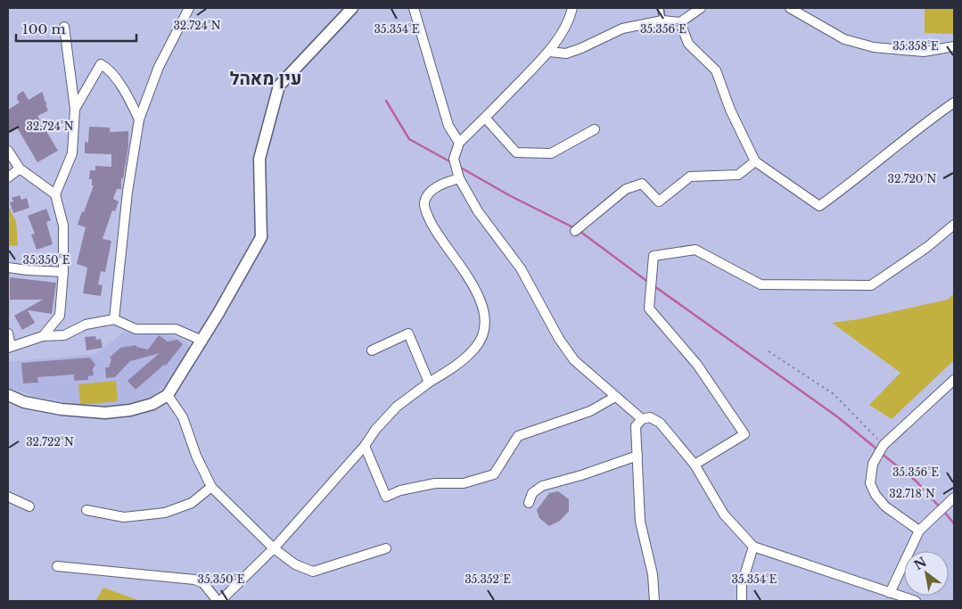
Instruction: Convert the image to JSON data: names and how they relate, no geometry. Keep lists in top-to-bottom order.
{
  "districts": ["עין מאהל"],
  "scale_bar": "100 m",
  "north": "top left",
  "coordinates": [
    "32.724°N",
    "35.354°E",
    "35.356°E",
    "35.358°E",
    "32.720°N",
    "35.350°E",
    "32.722°N",
    "32.718°N",
    "35.352°E"
  ]
}
